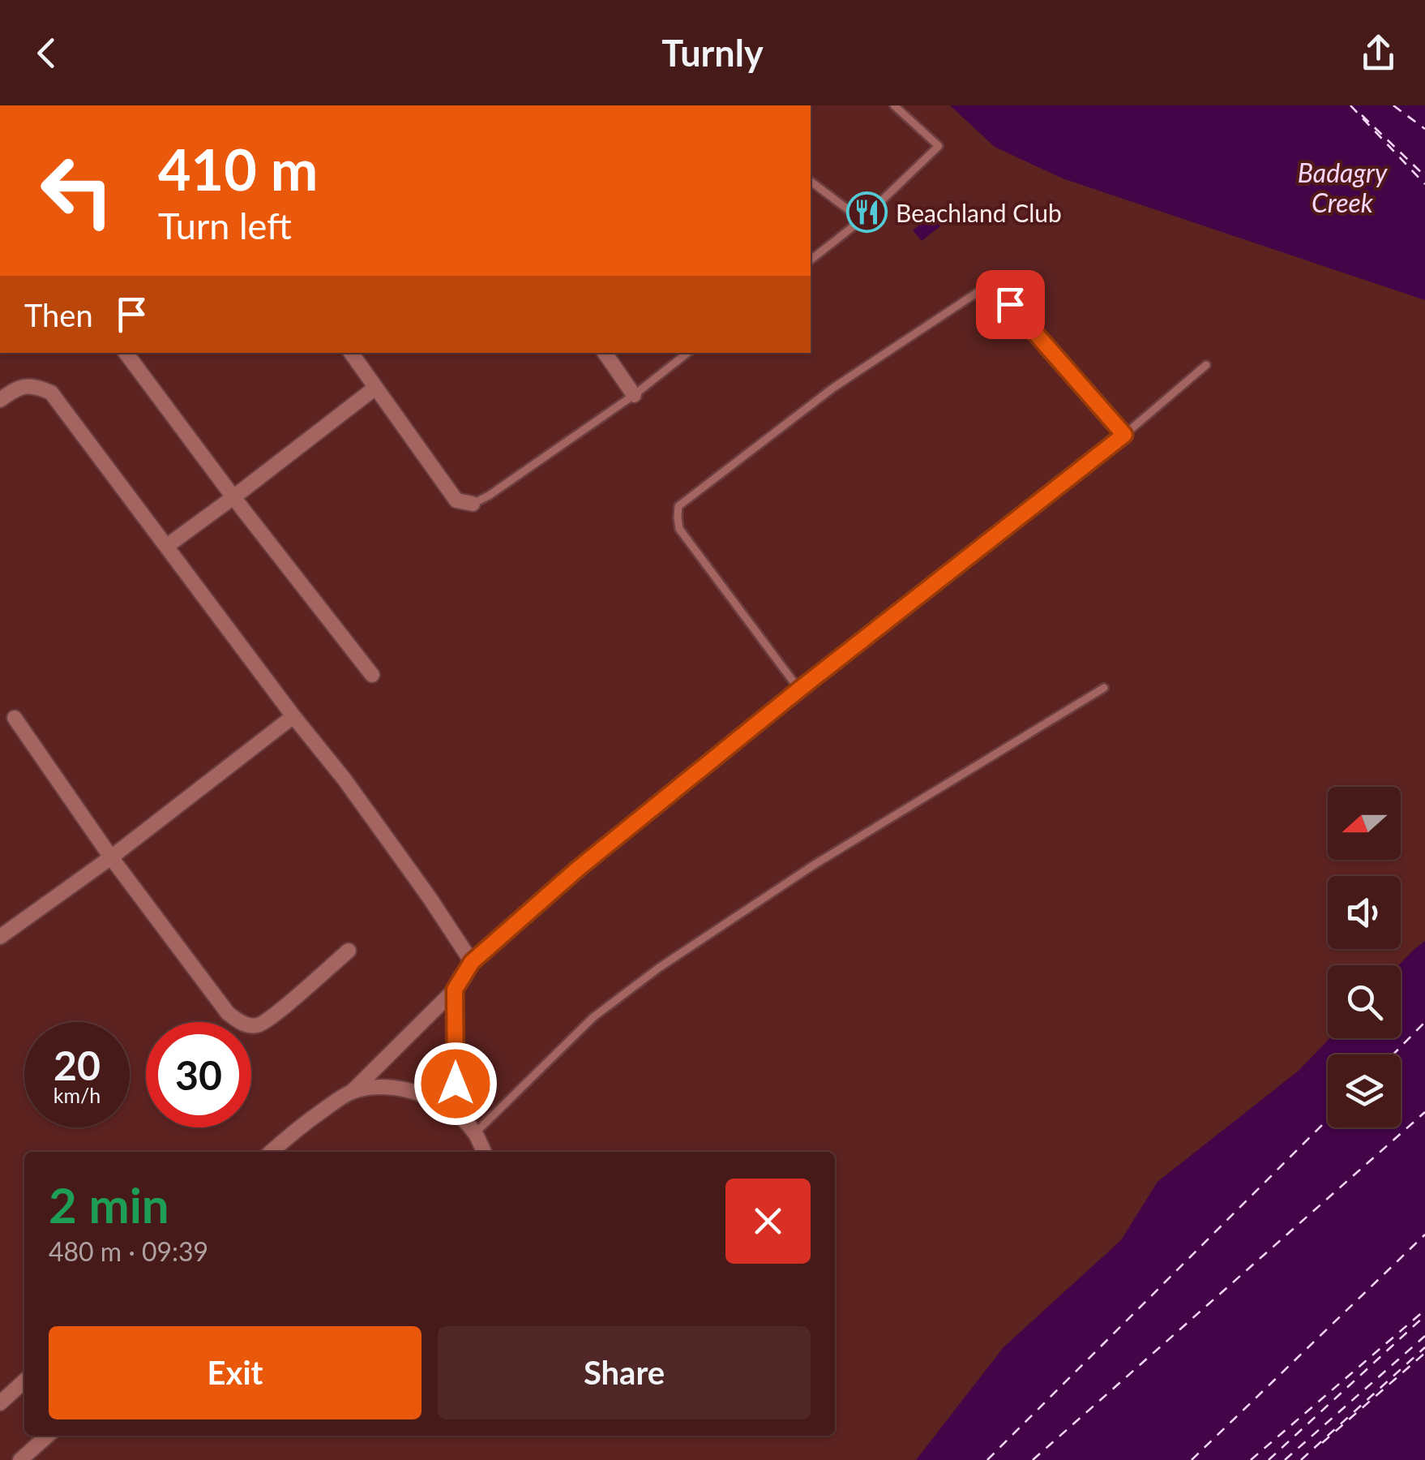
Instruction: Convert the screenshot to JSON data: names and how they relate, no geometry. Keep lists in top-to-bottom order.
{
  "water": ["Badagry Creek"],
  "places": {
    "restaurant": ["Beachland Club"]
  },
  "north": "left",
  "page": {
    "header": "Turnly",
    "turn": ["410 m", "Turn left"],
    "then": "Then",
    "speed": "20 km/h",
    "limit": "30",
    "heading": ["2 min", "480 m · 09:39"],
    "buttons": ["Exit", "Share"]
  }
}
